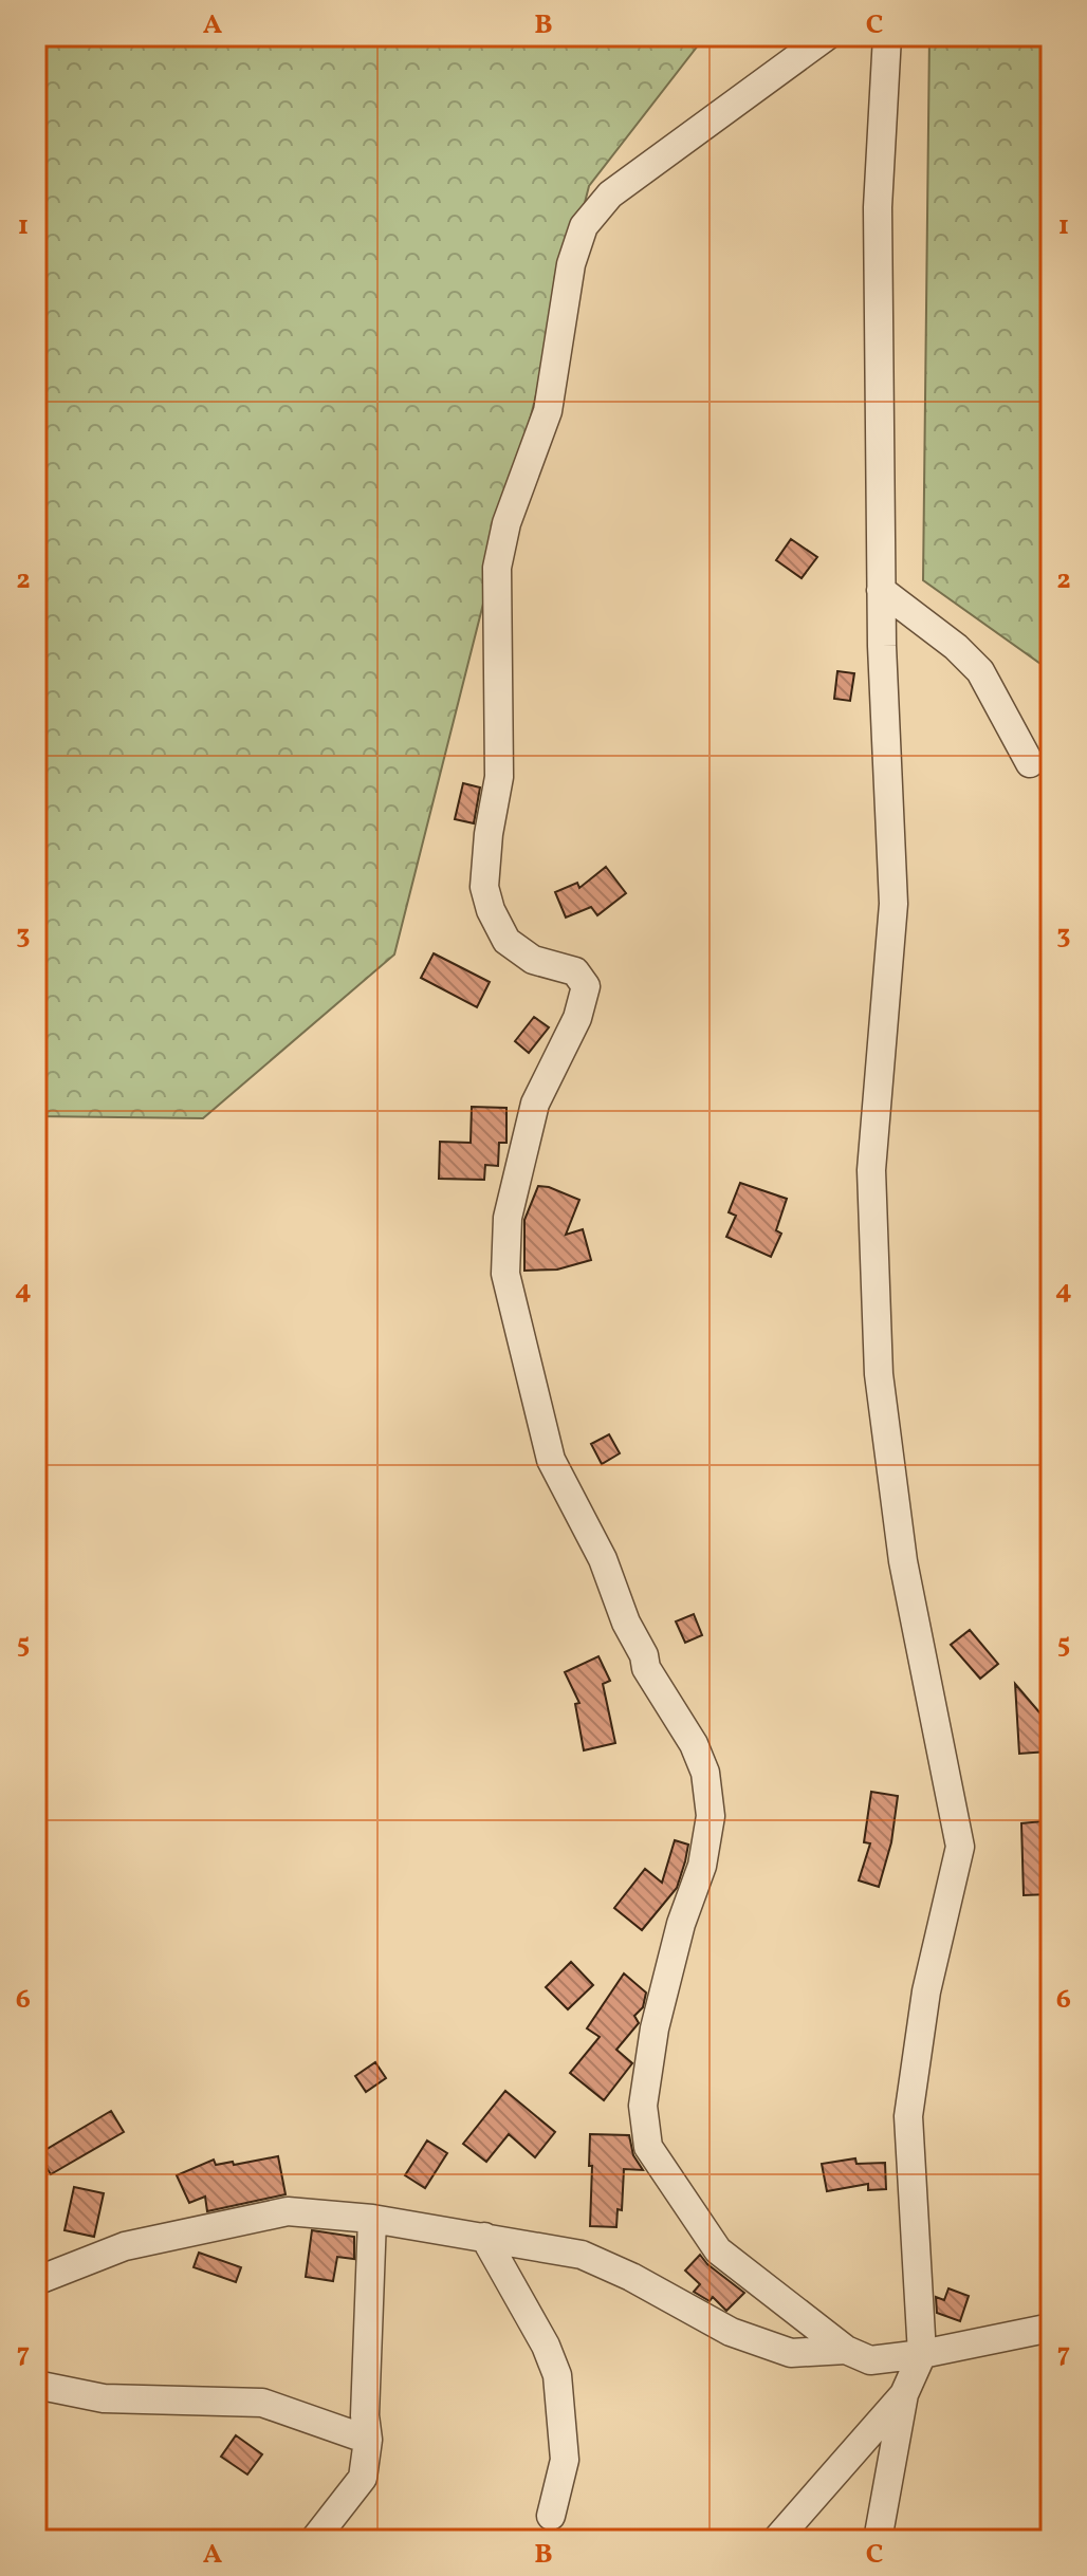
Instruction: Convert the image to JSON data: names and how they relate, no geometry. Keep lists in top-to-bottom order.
{
  "grid": {
    "columns": ["A", "B", "C"],
    "rows": [
      "1",
      "2",
      "3",
      "4",
      "5",
      "6",
      "7"
    ]
  }
}
